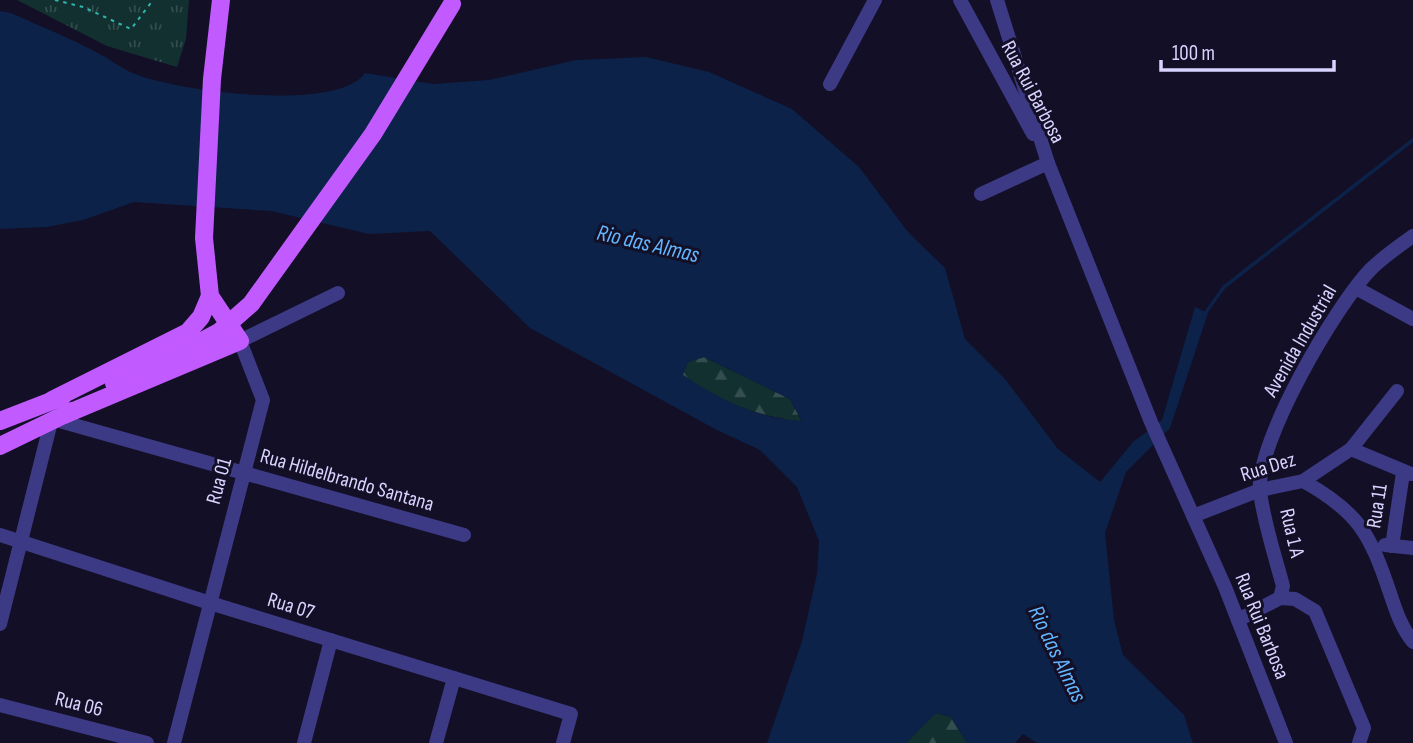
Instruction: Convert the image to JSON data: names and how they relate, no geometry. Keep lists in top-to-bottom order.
{
  "streets": {
    "main road": ["Rua 01"],
    "street": [
      "Rua Rui Barbosa",
      "Avenida Industrial",
      "Rua Dez",
      "Rua Hildelbrando Santana",
      "Rua 11",
      "Rua 1 A",
      "Rua 07",
      "Rua 06"
    ]
  },
  "crossings": [
    ["Rua Rui Barbosa", "Rua Dez"],
    ["Avenida Industrial", "Rua Dez"],
    ["Avenida Industrial", "Rua 1 A"],
    ["Rua Dez", "Rua 1 A"],
    ["Rua Hildelbrando Santana", "Rua 01"],
    ["Rua 01", "Rua 07"]
  ],
  "water": ["Rio das Almas"],
  "scale_bar": "100 m"
}
